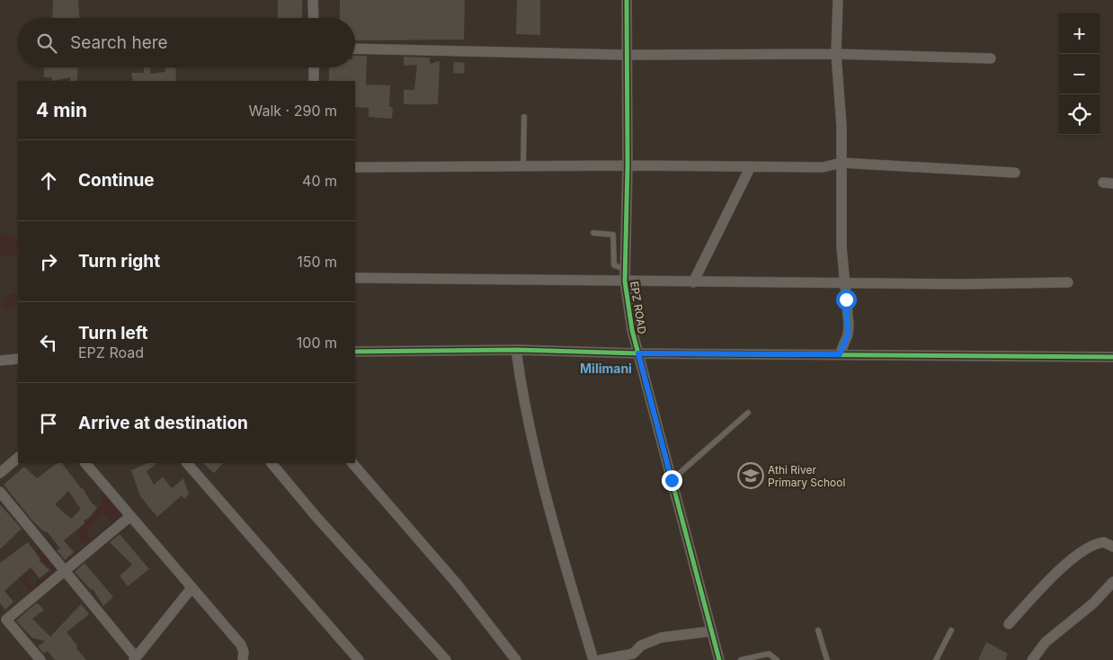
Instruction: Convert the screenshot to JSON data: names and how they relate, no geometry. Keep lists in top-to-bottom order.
{
  "streets": {
    "street": ["EPZ ROAD"]
  },
  "districts": ["Milimani"],
  "places": {
    "school or university": ["Athi River Primary School"]
  },
  "page": {
    "map_buttons": ["+", "−"],
    "search": "Search here",
    "heading": ["4 min", "Walk · 290 m"],
    "list": [
      ["Continue", "40 m"],
      ["Turn right", "150 m"],
      ["Turn left", "EPZ Road", "100 m"],
      "Arrive at destination"
    ]
  }
}
